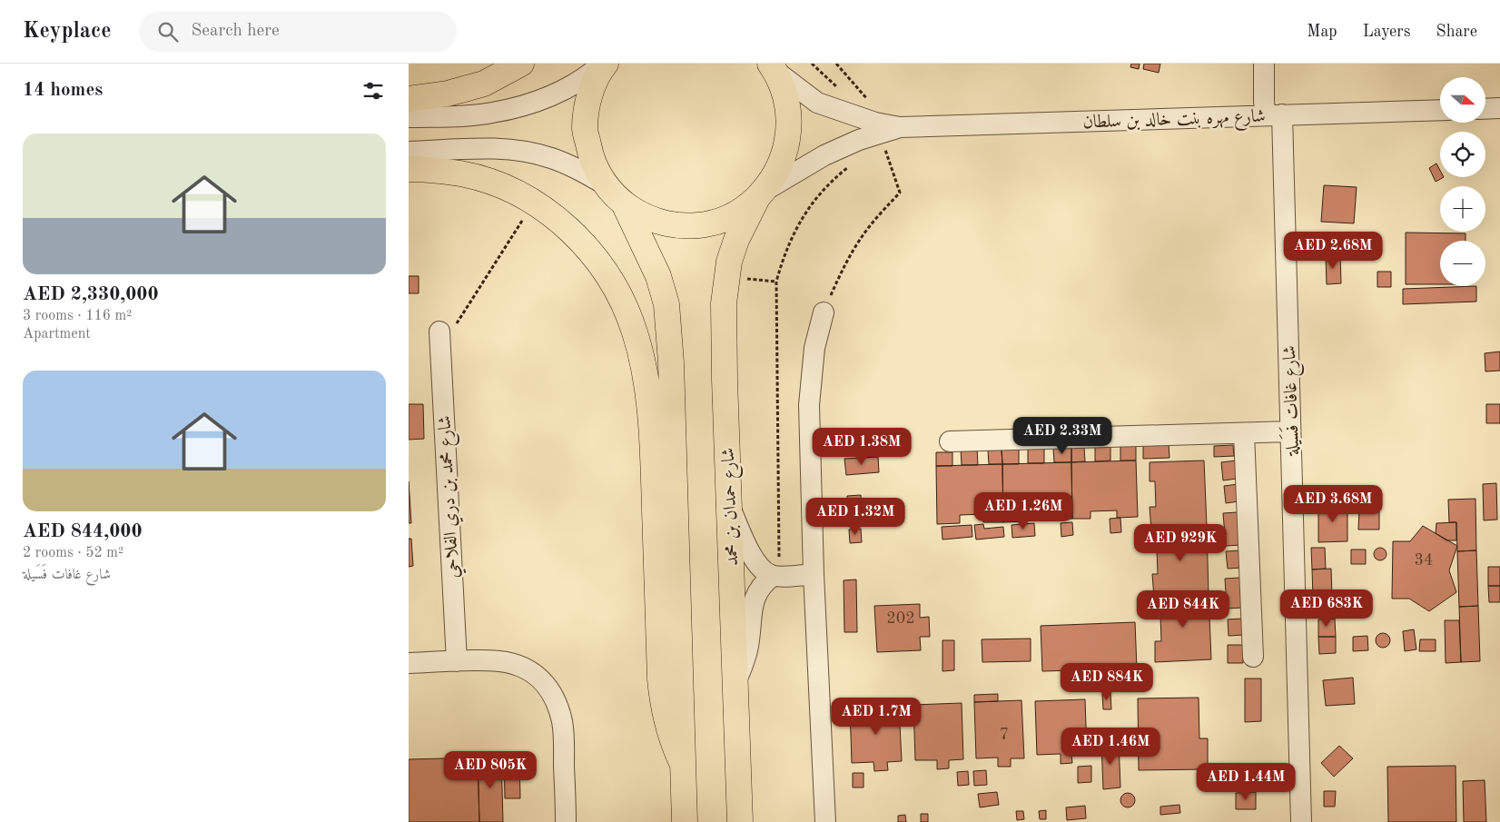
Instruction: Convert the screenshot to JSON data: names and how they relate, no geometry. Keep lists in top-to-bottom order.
{
  "streets": {
    "main road": ["شارع حمدان بن محمد"],
    "street": ["شارع مهره بنت خالد بن سلطان", "شارع غافات فَسَيلة", "شارع محمد بن دري الفلاحي"]
  },
  "crossings": [
    ["شارع مهره بنت خالد بن سلطان", "شارع غافات فَسَيلة"],
    ["شارع مهره بنت خالد بن سلطان", "شارع حمدان بن محمد"]
  ],
  "house_numbers": ["34", "202", "7"],
  "north": "right",
  "page": {
    "header": "Keyplace",
    "search": "Search here",
    "nav": ["Map", "Layers", "Share"],
    "heading": "14 homes",
    "map_buttons": ["+", "−"],
    "list": [
      {
        "name": "AED 2,330,000",
        "note": "3 rooms · 116 m² · Apartment"
      },
      {
        "name": "AED 844,000",
        "note": "2 rooms · 52 m² · شارع غافات فَسَيلة"
      }
    ],
    "price": [
      "AED 2.68M",
      "AED 2.33M",
      "AED 1.38M",
      "AED 3.68M",
      "AED 1.26M",
      "AED 1.32M",
      "AED 929K",
      "AED 683K",
      "AED 844K",
      "AED 884K",
      "AED 1.7M",
      "AED 1.46M",
      "AED 805K",
      "AED 1.44M"
    ]
  }
}
